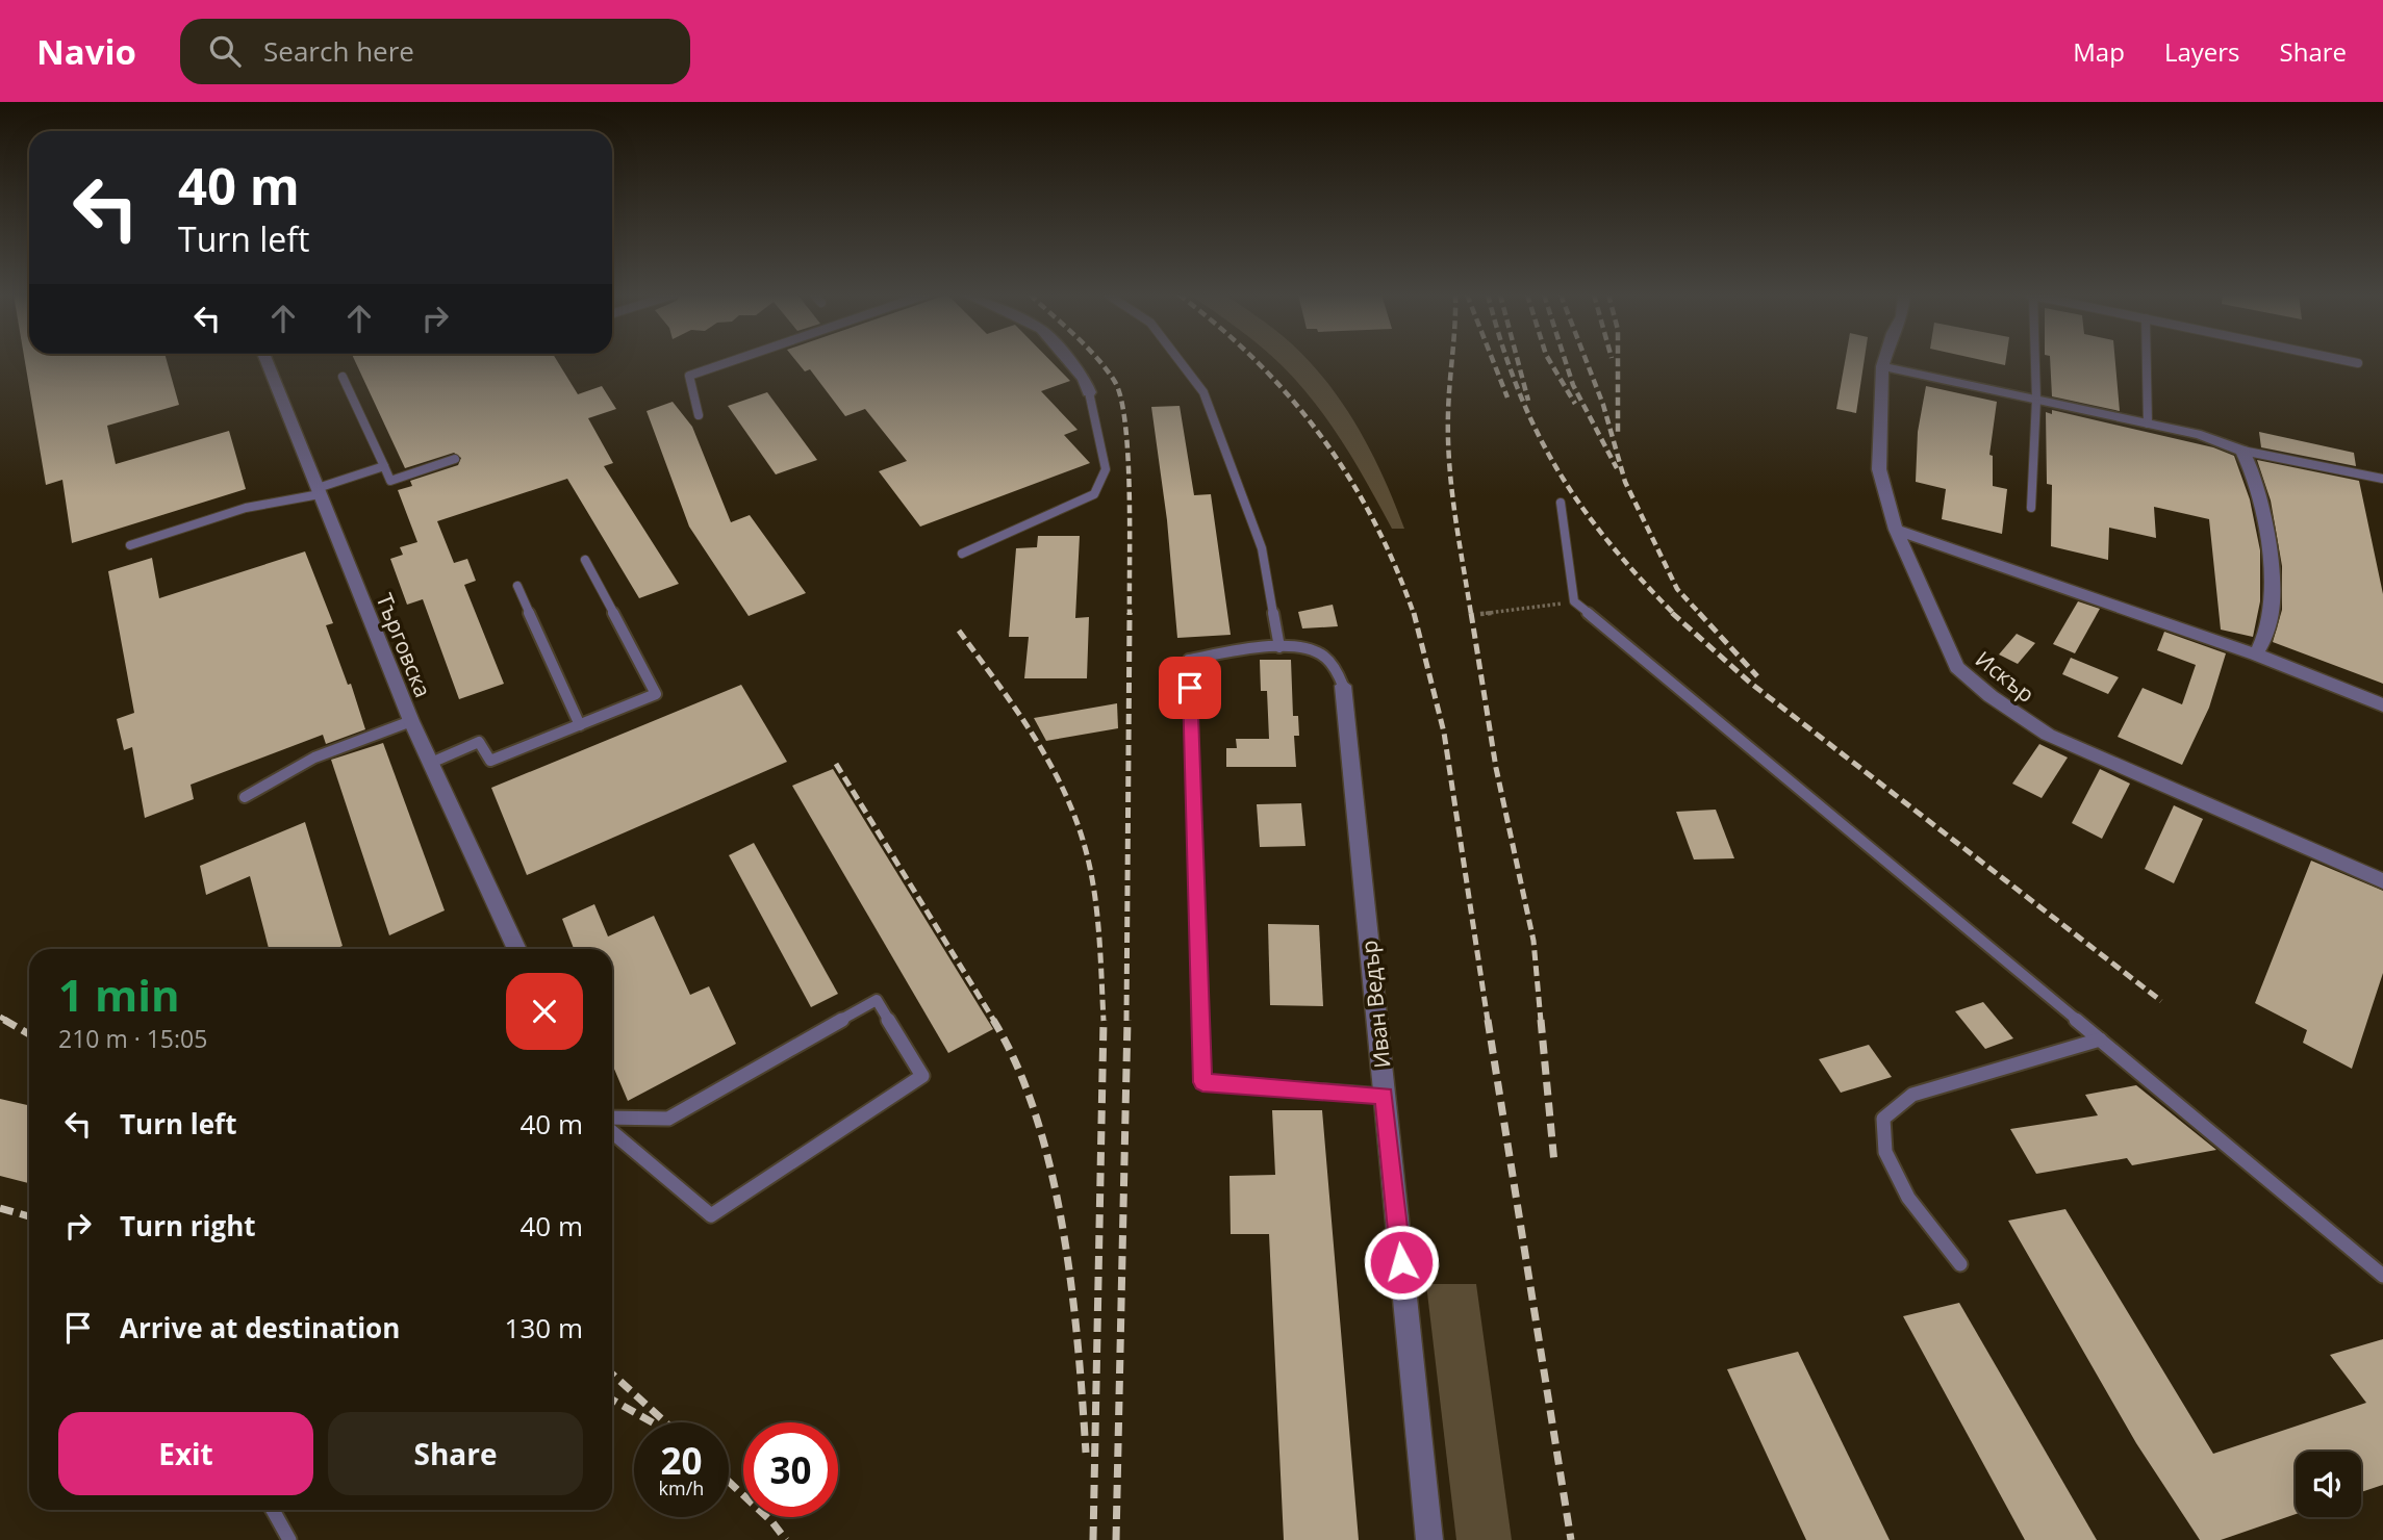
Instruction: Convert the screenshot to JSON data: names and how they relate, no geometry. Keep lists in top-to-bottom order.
{
  "streets": {
    "street": ["Търговска", "Искър", "Иван Ведър"]
  },
  "page": {
    "header": "Navio",
    "search": "Search here",
    "nav": ["Map", "Layers", "Share"],
    "turn": ["40 m", "Turn left"],
    "heading": ["1 min", "210 m · 15:05"],
    "list": [
      {
        "name": "Turn left",
        "value": "40 m"
      },
      {
        "name": "Turn right",
        "value": "40 m"
      },
      {
        "name": "Arrive at destination",
        "value": "130 m"
      }
    ],
    "buttons": ["Exit", "Share"],
    "speed": "20 km/h",
    "limit": "30"
  }
}
